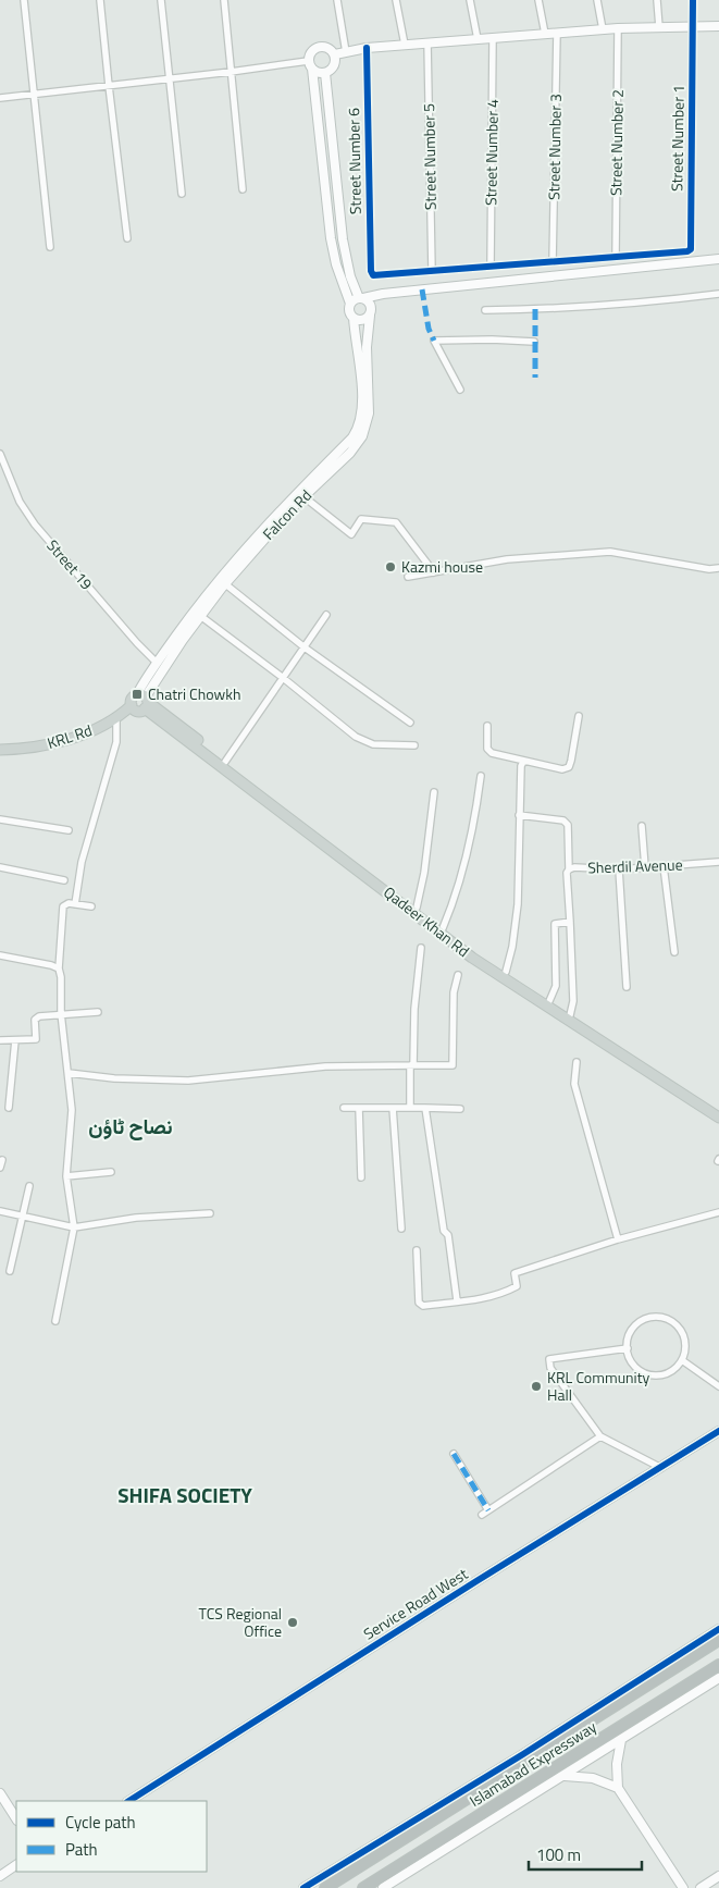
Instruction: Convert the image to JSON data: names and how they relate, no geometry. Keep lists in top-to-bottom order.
{
  "streets": {
    "highway": ["Islamabad Expressway"],
    "main road": ["KRL Rd", "Qadeer Khan Rd"],
    "street": [
      "Street Number 1",
      "Street Number 2",
      "Street Number 3",
      "Street Number 4",
      "Street Number 5",
      "Street Number 6",
      "Falcon Rd",
      "Street 19",
      "Sherdil Avenue",
      "Service Road West"
    ]
  },
  "crossings": [
    ["Street Number 1", "Street Number 2"],
    ["Street Number 5", "Street Number 6"],
    ["Falcon Rd", "Street 19"],
    ["Falcon Rd", "KRL Rd"],
    ["Falcon Rd", "Qadeer Khan Rd"],
    ["KRL Rd", "Qadeer Khan Rd"],
    ["Sherdil Avenue", "Qadeer Khan Rd"]
  ],
  "districts": ["نصاح ٹاؤن", "SHIFA SOCIETY"],
  "places": {
    "other": ["Kazmi house", "KRL Community Hall", "TCS Regional Office"],
    "transit": ["Chatri Chowkh"]
  },
  "legend": ["Cycle path", "Path"],
  "scale_bar": "100 m"
}
